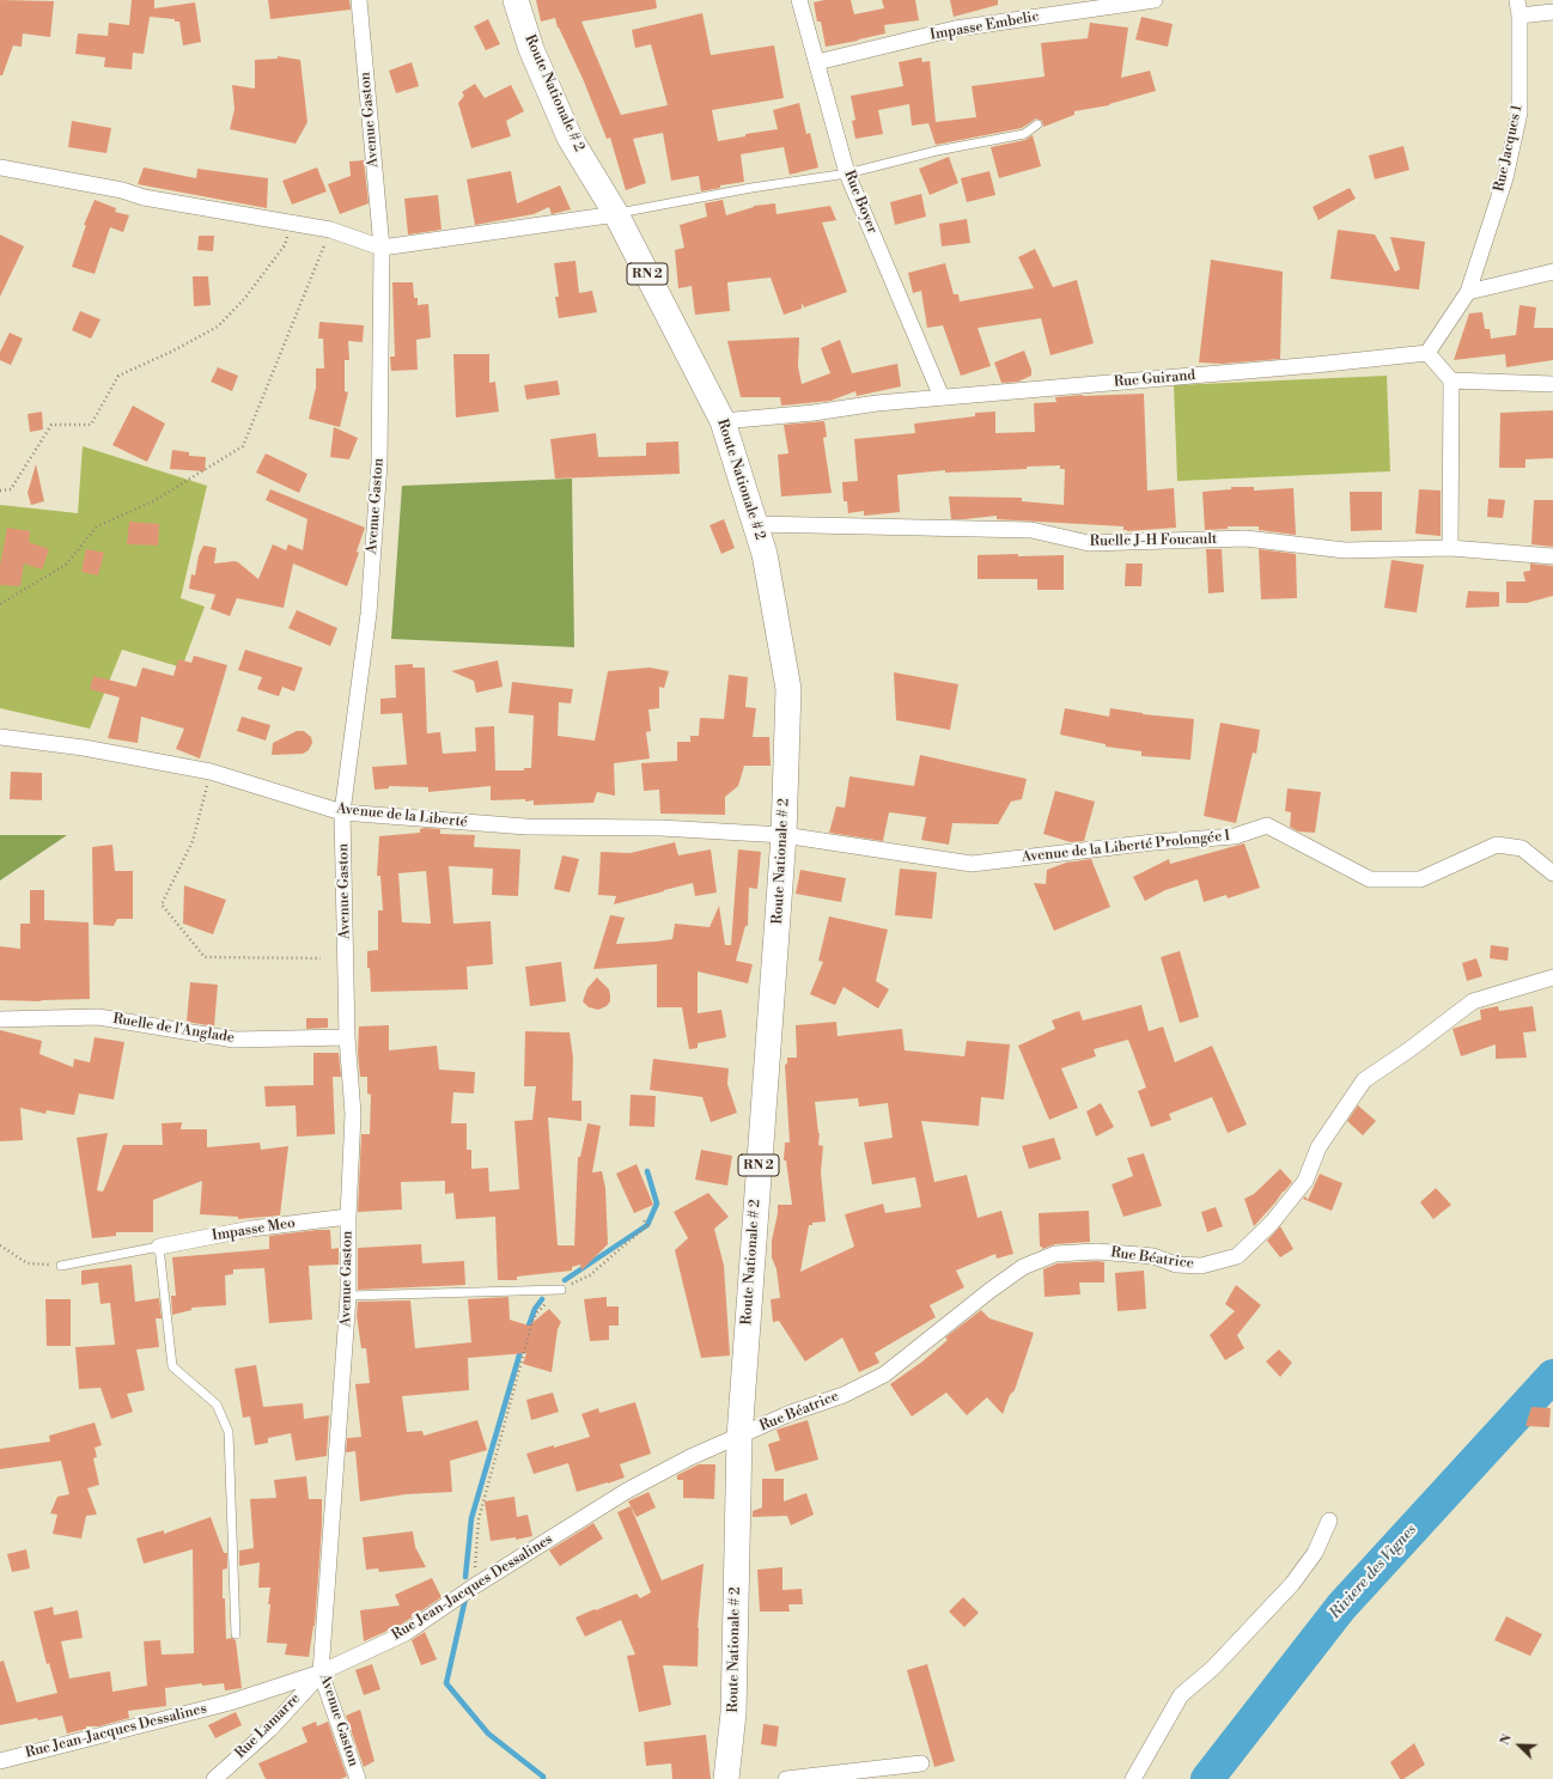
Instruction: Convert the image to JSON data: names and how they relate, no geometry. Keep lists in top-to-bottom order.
{
  "streets": {
    "main road": ["Route Nationale # 2", "RN 2"],
    "street": [
      "Impasse Embelic",
      "Avenue Gaston",
      "Rue Jacques 1",
      "Rue Boyer",
      "Rue Guirand",
      "Ruelle J-H Foucault",
      "Avenue de la Liberté",
      "Avenue de la Liberté Prolongée I",
      "Ruelle de l'Anglade",
      "Impasse Meo",
      "Rue Béatrice",
      "Rue Jean-Jacques Dessalines",
      "Rue Lamarre"
    ]
  },
  "crossings": [
    ["Impasse Embelic", "Rue Boyer"],
    ["Route Nationale # 2", "Rue Guirand"],
    ["Route Nationale # 2", "Ruelle J-H Foucault"],
    ["Route Nationale # 2", "Avenue de la Liberté"],
    ["Route Nationale # 2", "Avenue de la Liberté Prolongée I"],
    ["Route Nationale # 2", "Rue Béatrice"],
    ["Route Nationale # 2", "Rue Jean-Jacques Dessalines"],
    ["Avenue Gaston", "Avenue de la Liberté"],
    ["Avenue Gaston", "Ruelle de l'Anglade"],
    ["Avenue Gaston", "Impasse Meo"],
    ["Avenue Gaston", "Rue Jean-Jacques Dessalines"],
    ["Avenue Gaston", "Rue Lamarre"],
    ["Rue Boyer", "Rue Guirand"],
    ["Avenue de la Liberté", "Avenue de la Liberté Prolongée I"],
    ["Rue Béatrice", "Rue Jean-Jacques Dessalines"],
    ["Rue Jean-Jacques Dessalines", "Rue Lamarre"]
  ],
  "water": ["Riviere des Vignes"],
  "north": "top left"
}
